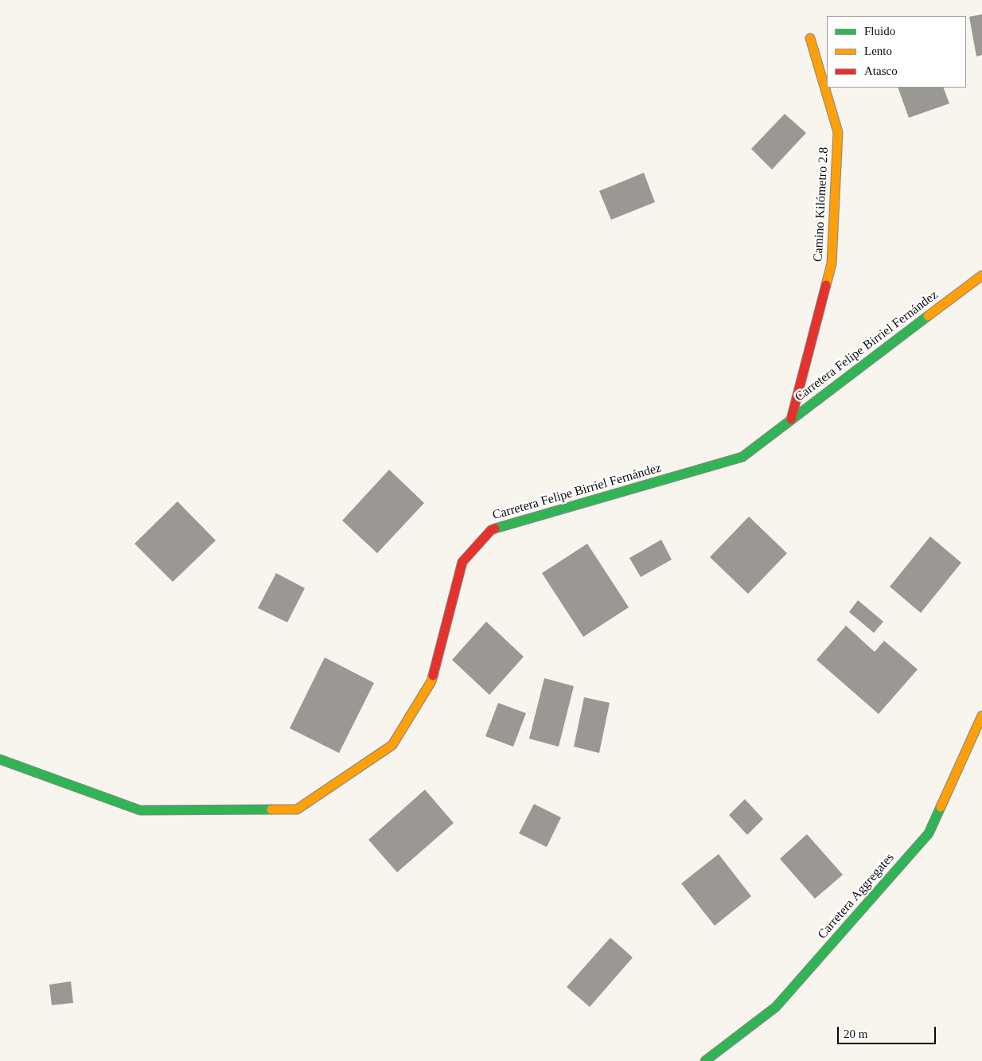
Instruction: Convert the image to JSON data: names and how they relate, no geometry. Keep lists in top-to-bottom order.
{
  "streets": {
    "street": ["Camino Kilómetro 2.8", "Carretera Felipe Birriel Fernández", "Carretera Aggregates"]
  },
  "crossings": [
    ["Camino Kilómetro 2.8", "Carretera Felipe Birriel Fernández"]
  ],
  "legend": ["Fluido", "Lento", "Atasco"],
  "scale_bar": "20 m"
}
